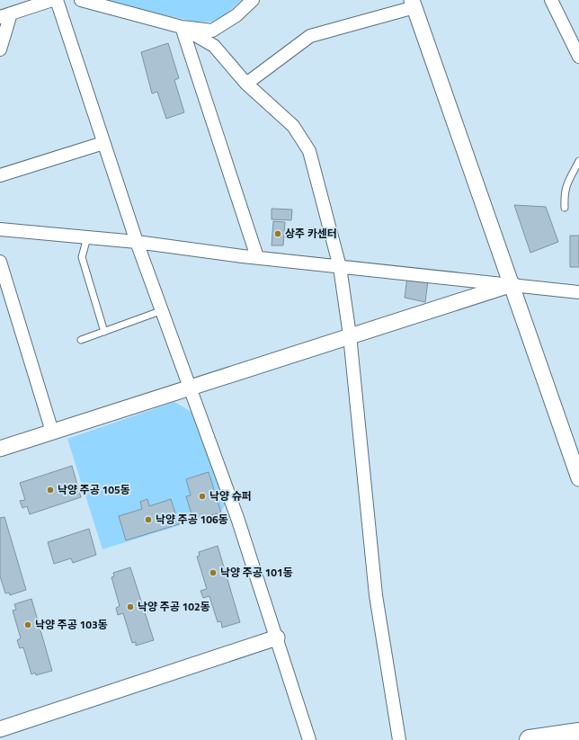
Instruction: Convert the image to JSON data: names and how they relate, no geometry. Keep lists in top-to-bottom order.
{
  "places": [
    "상주 카센터",
    "낙양 주공 105동",
    "낙양 슈퍼",
    "낙양 주공 106동",
    "낙양 주공 101동",
    "낙양 주공 102동",
    "낙양 주공 103동"
  ]
}
